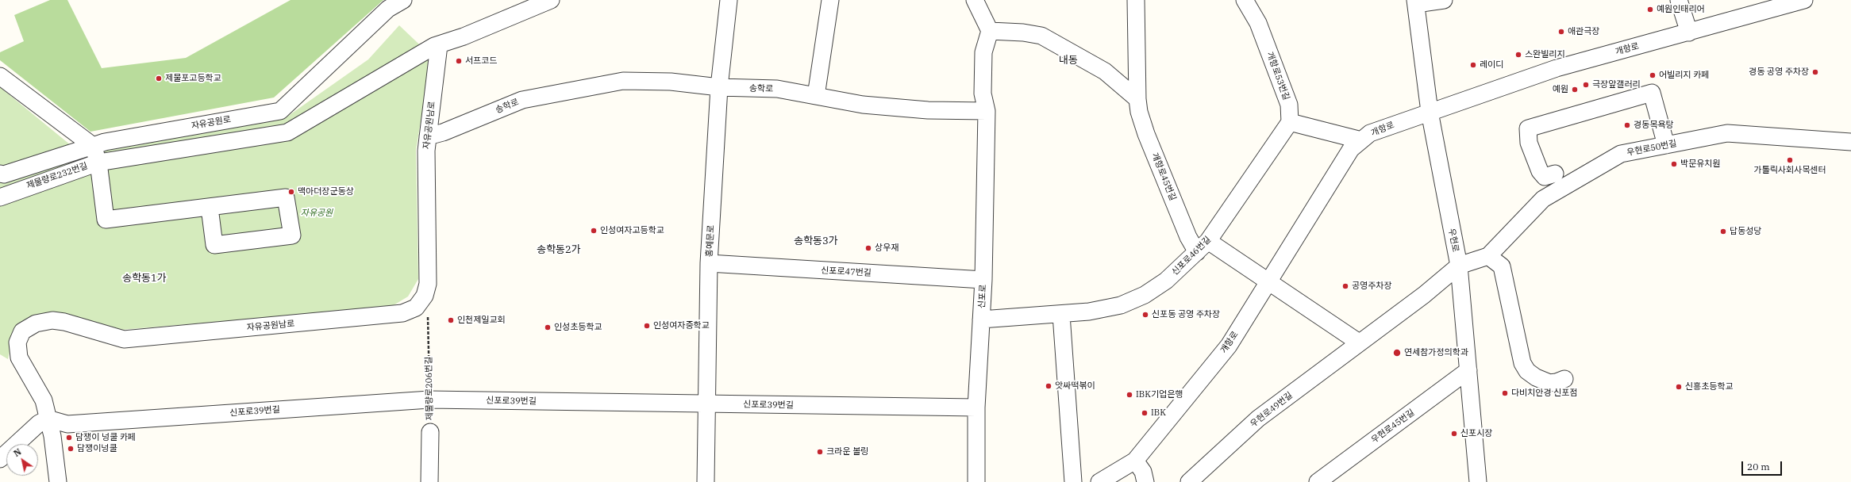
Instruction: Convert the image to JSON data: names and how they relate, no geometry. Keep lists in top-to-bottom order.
{
  "streets": {
    "street": [
      "개항로",
      "개항로53번길",
      "송학로",
      "자유공원로",
      "자유공원남로",
      "우현로50번길",
      "제물량로232번길",
      "개항로45번길",
      "우현로",
      "홍예문로",
      "신포로46번길",
      "신포로47번길",
      "신포로",
      "제물량로206번길",
      "신포로39번길",
      "우현로49번길",
      "우현로45번길"
    ]
  },
  "crossings": [
    ["개항로", "개항로45번길"],
    ["개항로", "우현로"],
    ["개항로53번길", "신포로46번길"],
    ["송학로", "자유공원남로"],
    ["송학로", "홍예문로"],
    ["송학로", "신포로"],
    ["자유공원로", "제물량로232번길"],
    ["자유공원남로", "제물량로206번길"],
    ["자유공원남로", "신포로39번길"],
    ["개항로45번길", "신포로46번길"],
    ["우현로", "우현로49번길"],
    ["우현로", "우현로45번길"],
    ["홍예문로", "신포로47번길"],
    ["홍예문로", "신포로39번길"],
    ["신포로46번길", "신포로"],
    ["신포로47번길", "신포로"],
    ["신포로", "신포로39번길"],
    ["제물량로206번길", "신포로39번길"]
  ],
  "districts": [
    "내동",
    "송학동3가",
    "송학동2가",
    "송학동1가"
  ],
  "parks": ["자유공원"],
  "places": [
    "예원인태리어",
    "애관극장",
    "스완빌리지",
    "서프코드",
    "레이디",
    "경동 공영 주차장",
    "어빌리지 카페",
    "제물포고등학교",
    "극장앞갤러리",
    "예원",
    "경동목욕탕",
    "가톨릭사회사목센터",
    "박문유치원",
    "맥아더장군동상",
    "인성여자고등학교",
    "답동성당",
    "상우재",
    "공영주차장",
    "신포동 공영 주차장",
    "인천제일교회",
    "인성여자중학교",
    "인성초등학교",
    "연세참가정의학과",
    "앗싸떡볶이",
    "신흥초등학교",
    "다비치안경 신포점",
    "IBK기업은행",
    "IBK",
    "신포시장",
    "담쟁이 넝쿨 카페",
    "담쟁이넝쿨",
    "크라운 볼링"
  ],
  "scale_bar": "20 m",
  "north": "top left"
}
